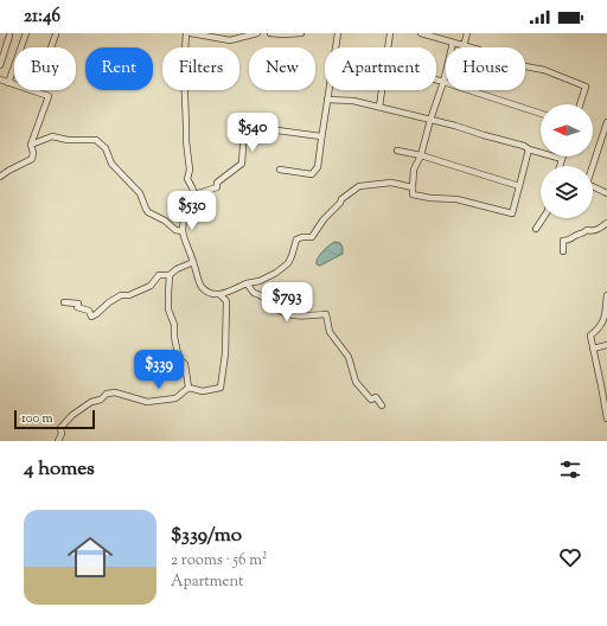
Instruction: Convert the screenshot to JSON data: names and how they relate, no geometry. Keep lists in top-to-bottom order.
{
  "scale_bar": "100 m",
  "north": "left",
  "page": {
    "status": "21:46",
    "chip": [
      "Buy",
      "Rent",
      "Filters",
      "New",
      "Apartment",
      "House"
    ],
    "price": [
      "$540",
      "$530",
      "$793",
      "$339"
    ],
    "scale": "100 m",
    "heading": "4 homes",
    "list": [
      {
        "name": "$339/mo",
        "note": "2 rooms · 56 m² · Apartment"
      }
    ]
  }
}
